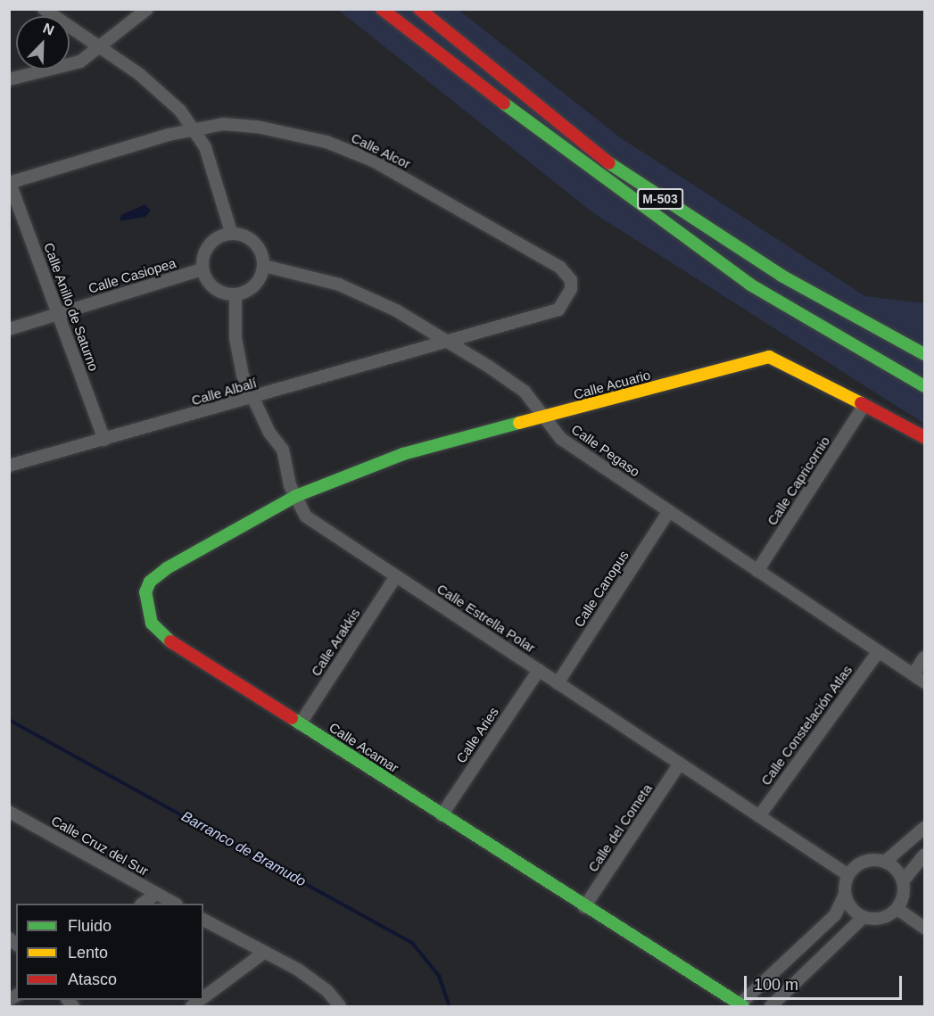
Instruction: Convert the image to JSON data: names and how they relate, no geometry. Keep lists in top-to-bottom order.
{
  "streets": {
    "main road": ["M-503", "Calle Acuario", "Calle Acamar"],
    "street": [
      "Calle Alcor",
      "Calle Casiopea",
      "Calle Anillo de Saturno",
      "Calle Albalí",
      "Calle Pegaso",
      "Calle Capricornio",
      "Calle Canopus",
      "Calle Estrella Polar",
      "Calle Arakkis",
      "Calle Constelación Atlas",
      "Calle Aries",
      "Calle del Cometa",
      "Calle Cruz del Sur"
    ]
  },
  "crossings": [
    ["Calle Alcor", "Calle Anillo de Saturno"],
    ["Calle Alcor", "Calle Albalí"],
    ["Calle Alcor", "Calle Pegaso"],
    ["Calle Casiopea", "Calle Anillo de Saturno"],
    ["Calle Casiopea", "Calle Pegaso"],
    ["Calle Casiopea", "Calle Estrella Polar"],
    ["Calle Anillo de Saturno", "Calle Albalí"],
    ["Calle Acuario", "Calle Pegaso"],
    ["Calle Acuario", "Calle Capricornio"],
    ["Calle Acuario", "Calle Estrella Polar"],
    ["Calle Acuario", "Calle Acamar"],
    ["Calle Albalí", "Calle Pegaso"],
    ["Calle Albalí", "Calle Estrella Polar"],
    ["Calle Pegaso", "Calle Capricornio"],
    ["Calle Pegaso", "Calle Canopus"],
    ["Calle Pegaso", "Calle Estrella Polar"],
    ["Calle Pegaso", "Calle Constelación Atlas"],
    ["Calle Canopus", "Calle Estrella Polar"],
    ["Calle Estrella Polar", "Calle Arakkis"],
    ["Calle Estrella Polar", "Calle Constelación Atlas"],
    ["Calle Estrella Polar", "Calle Aries"],
    ["Calle Estrella Polar", "Calle Acamar"],
    ["Calle Estrella Polar", "Calle del Cometa"],
    ["Calle Arakkis", "Calle Acamar"],
    ["Calle Aries", "Calle Acamar"],
    ["Calle Acamar", "Calle del Cometa"]
  ],
  "water": ["Barranco de Bramudo"],
  "legend": ["Fluido", "Lento", "Atasco"],
  "scale_bar": "100 m",
  "north": "top right"
}
